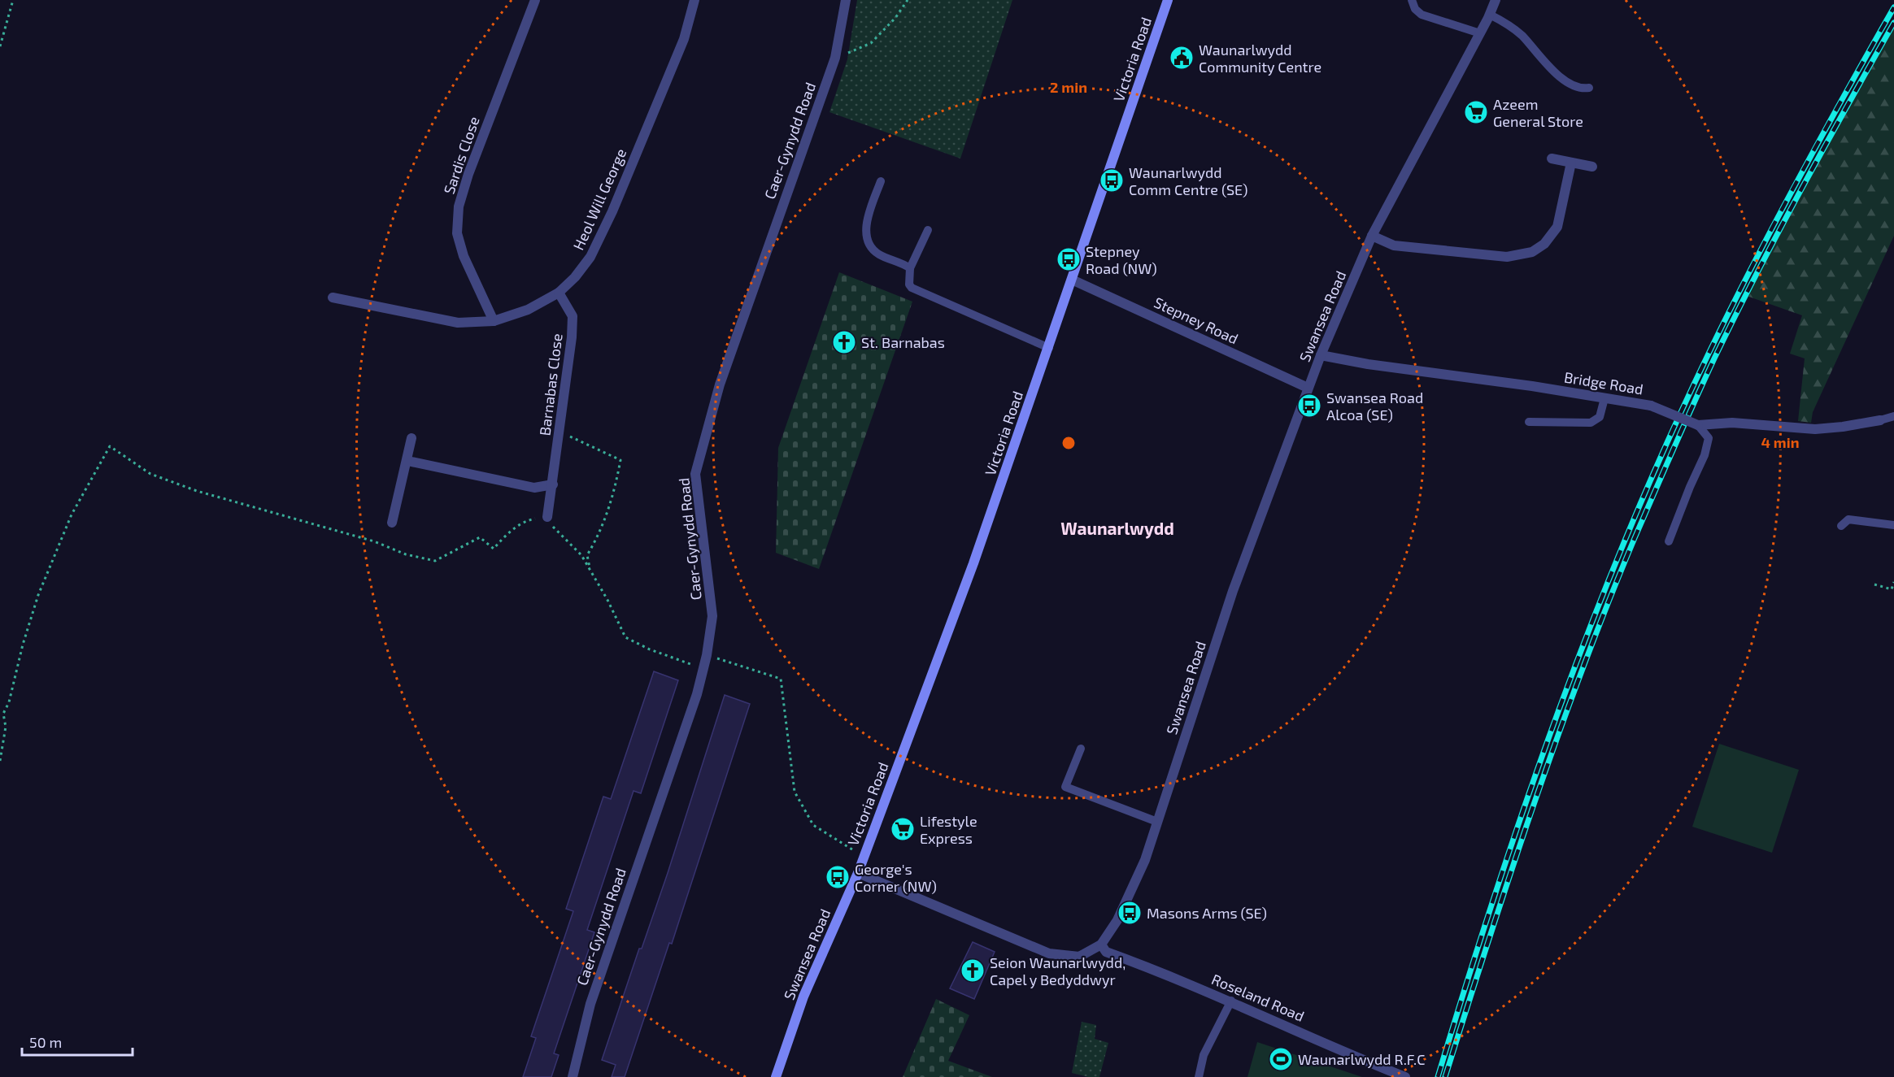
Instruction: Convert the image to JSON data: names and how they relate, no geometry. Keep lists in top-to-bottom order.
{
  "streets": {
    "main road": ["Victoria Road", "Swansea Road"],
    "street": [
      "Caer-Gynydd Road",
      "Sardis Close",
      "Heol Will George",
      "Stepney Road",
      "Bridge Road",
      "Barnabas Close",
      "Roseland Road"
    ]
  },
  "crossings": [
    ["Victoria Road", "Swansea Road"],
    ["Victoria Road", "Stepney Road"],
    ["Sardis Close", "Heol Will George"],
    ["Heol Will George", "Barnabas Close"],
    ["Swansea Road", "Stepney Road"],
    ["Swansea Road", "Bridge Road"],
    ["Swansea Road", "Roseland Road"]
  ],
  "districts": ["Waunarlwydd"],
  "places": {
    "public building": ["Waunarlwydd Community Centre"],
    "supermarket": ["Azeem General Store", "Lifestyle Express"],
    "bus stop": [
      "Waunarlwydd Comm Centre (SE)",
      "Stepney Road (NW)",
      "Swansea Road Alcoa (SE)",
      "George's Corner (NW)",
      "Masons Arms (SE)"
    ],
    "church": ["St. Barnabas", "Seion Waunarlwydd, Capel y Bedyddwyr"],
    "sports": ["Waunarlwydd R.F.C"]
  },
  "scale_bar": "50 m",
  "rings": ["2 min", "4 min"]
}
